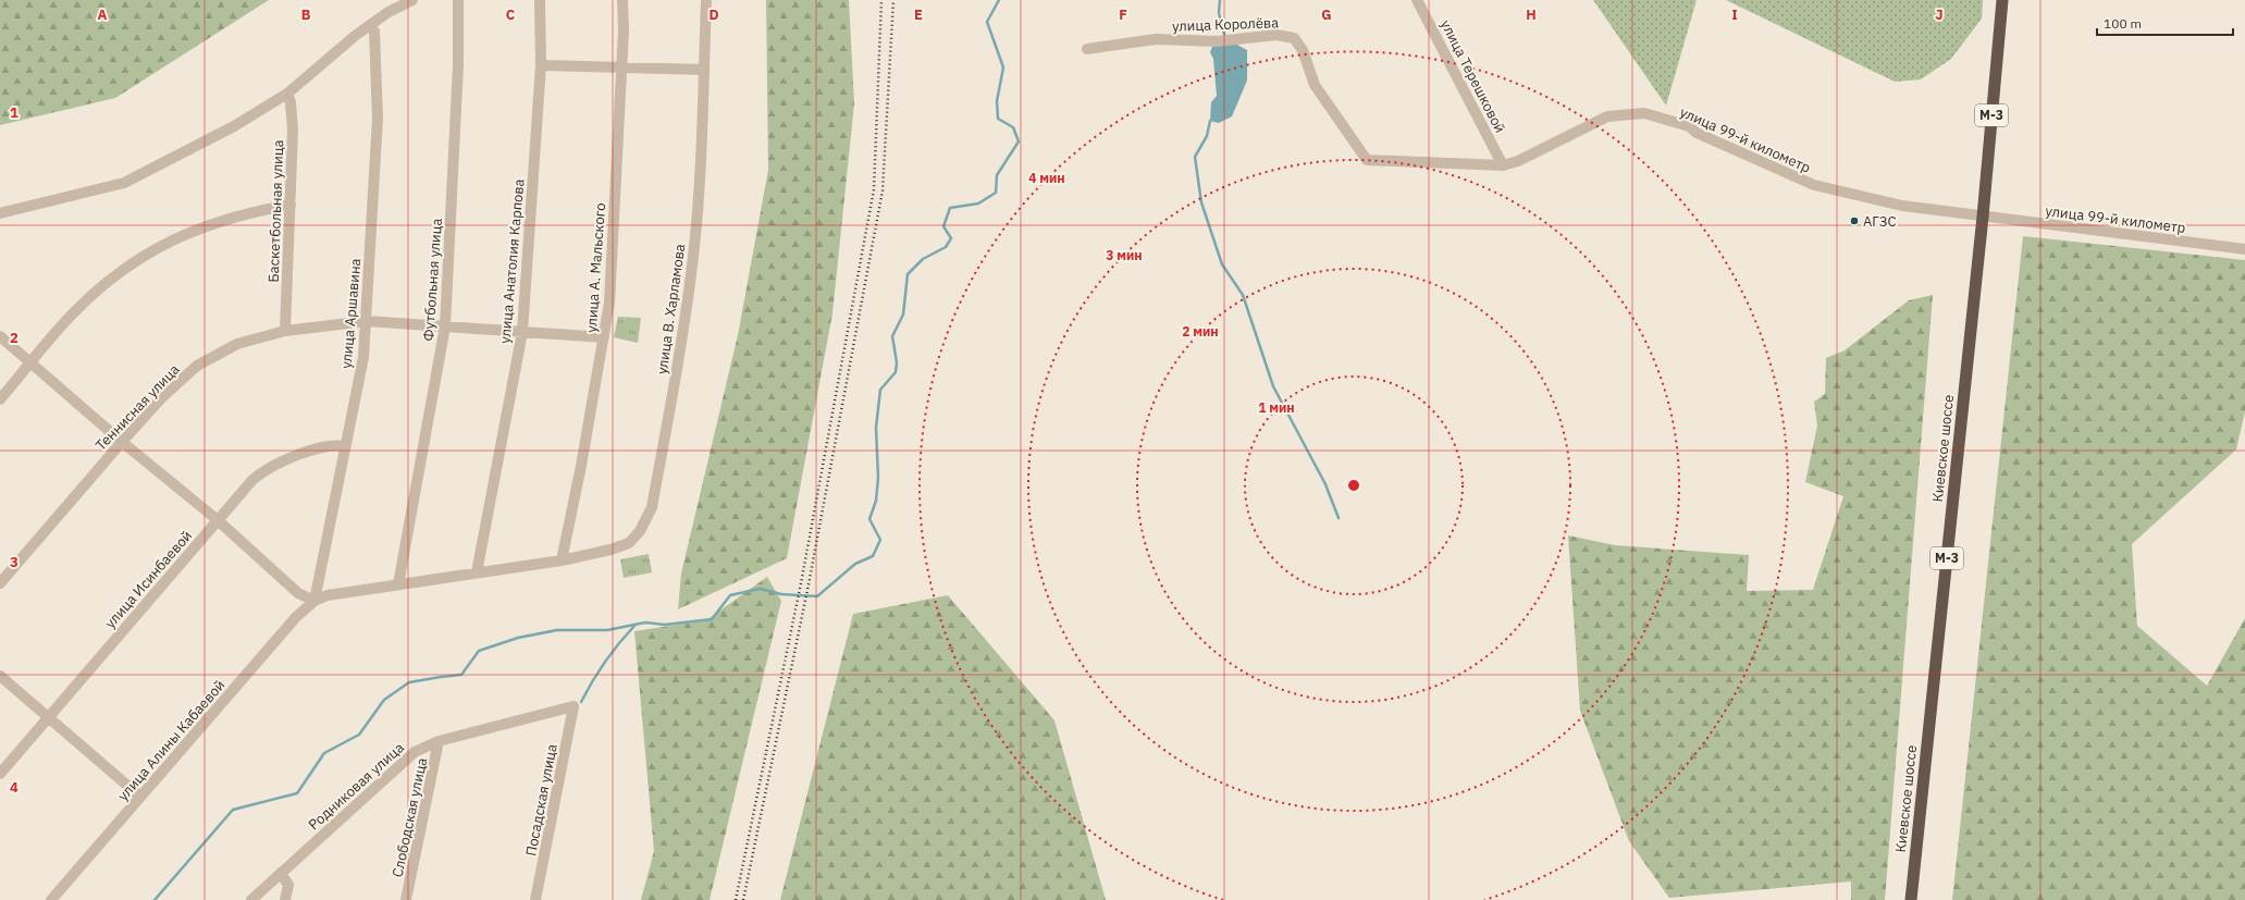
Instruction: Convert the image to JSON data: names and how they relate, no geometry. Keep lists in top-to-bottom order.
{
  "streets": {
    "highway": ["М-3", "Киевское шоссе"],
    "street": [
      "улица Королёва",
      "улица Терешковой",
      "улица 99-й километр",
      "Баскетбольная улица",
      "улица Анатолия Карпова",
      "улица А. Мальского",
      "Футбольная улица",
      "улица В. Харламова",
      "улица Аршавина",
      "Теннисная улица",
      "улица Исинбаевой",
      "улица Алины Кабаевой",
      "Родниковая улица",
      "Посадская улица",
      "Слободская улица"
    ]
  },
  "crossings": [
    ["улица Королёва", "улица Терешковой"],
    ["улица Королёва", "улица 99-й километр"],
    ["улица Терешковой", "улица 99-й километр"],
    ["улица 99-й километр", "Киевское шоссе"],
    ["Баскетбольная улица", "Теннисная улица"],
    ["улица Анатолия Карпова", "улица В. Харламова"],
    ["улица Анатолия Карпова", "Теннисная улица"],
    ["улица А. Мальского", "улица В. Харламова"],
    ["улица А. Мальского", "Теннисная улица"],
    ["Футбольная улица", "улица В. Харламова"],
    ["Футбольная улица", "Теннисная улица"],
    ["улица В. Харламова", "улица Аршавина"],
    ["улица В. Харламова", "улица Алины Кабаевой"],
    ["улица Аршавина", "Теннисная улица"],
    ["улица Аршавина", "улица Исинбаевой"],
    ["улица Аршавина", "улица Алины Кабаевой"],
    ["Родниковая улица", "Посадская улица"],
    ["Родниковая улица", "Слободская улица"]
  ],
  "places": ["АГЗС"],
  "scale_bar": "100 m",
  "grid": {
    "columns": [
      "A",
      "B",
      "C",
      "D",
      "E",
      "F",
      "G",
      "H",
      "I",
      "J"
    ],
    "rows": [
      "1",
      "2",
      "3",
      "4"
    ]
  },
  "rings": [
    "4 мин",
    "3 мин",
    "2 мин",
    "1 мин"
  ]
}
